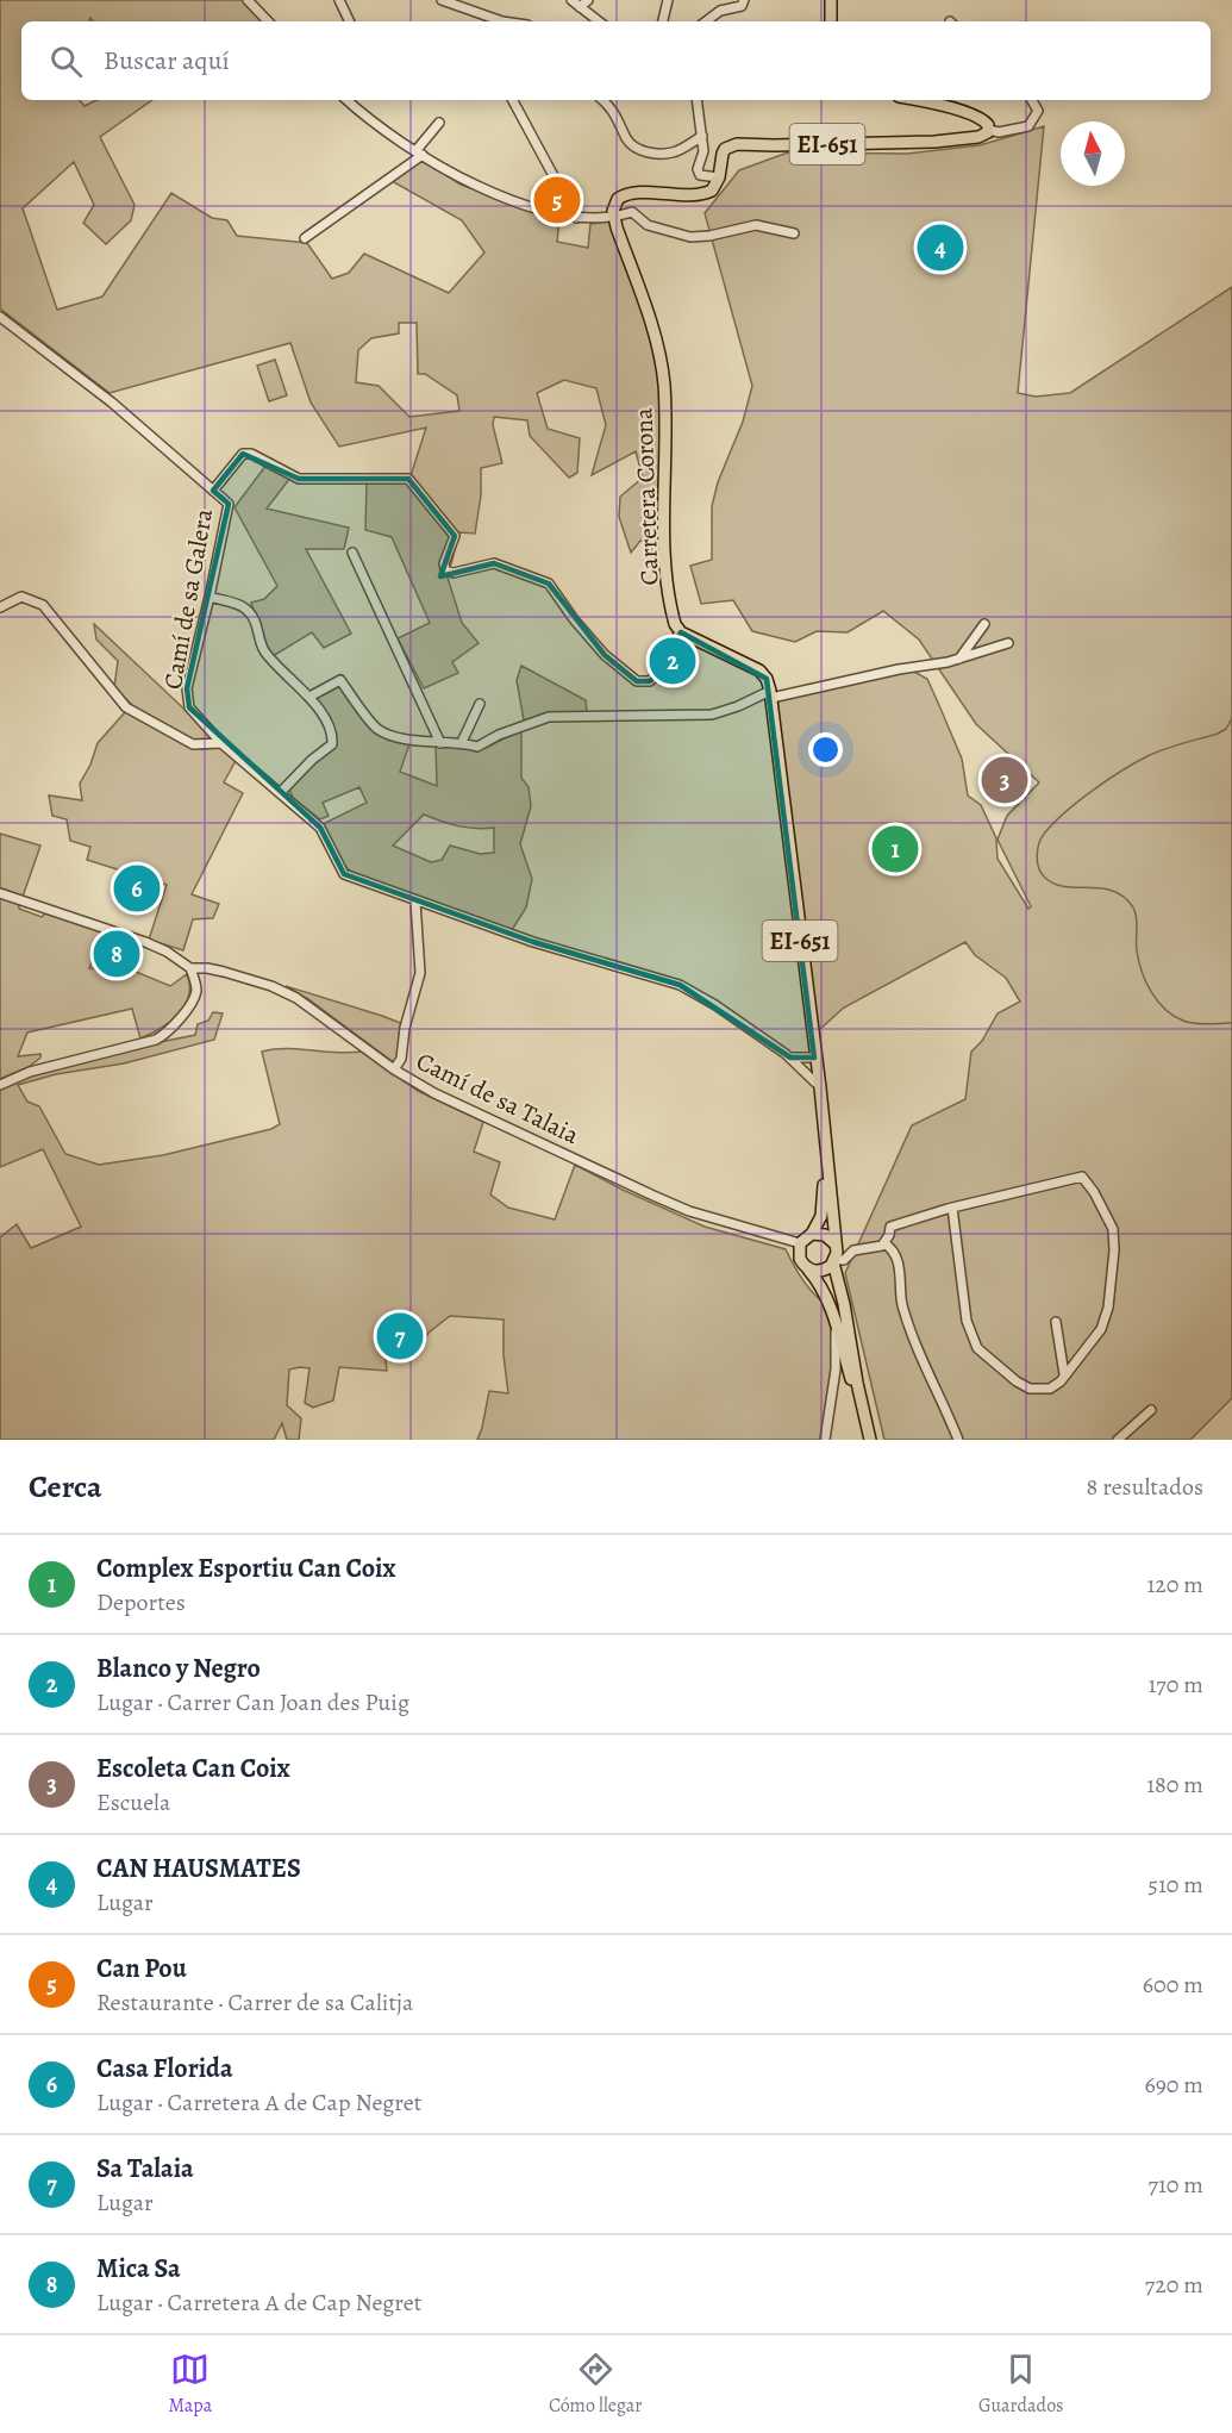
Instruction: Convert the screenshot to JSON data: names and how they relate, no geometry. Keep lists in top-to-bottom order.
{
  "streets": {
    "main road": ["EI-651", "Carretera Corona"],
    "street": ["Camí de sa Galera", "Camí de sa Talaia"]
  },
  "crossings": [
    ["EI-651", "Camí de sa Galera"],
    ["EI-651", "Camí de sa Talaia"]
  ],
  "north": "top",
  "page": {
    "search": "Buscar aquí",
    "pins": [
      "5",
      "4",
      "2",
      "3",
      "1",
      "6",
      "8",
      "7"
    ],
    "heading": ["Cerca", "8 resultados"],
    "list": [
      {
        "mark": "1",
        "name": "Complex Esportiu Can Coix",
        "note": "Deportes",
        "value": "120 m"
      },
      {
        "mark": "2",
        "name": "Blanco y Negro",
        "note": "Lugar · Carrer Can Joan des Puig",
        "value": "170 m"
      },
      {
        "mark": "3",
        "name": "Escoleta Can Coix",
        "note": "Escuela",
        "value": "180 m"
      },
      {
        "mark": "4",
        "name": "CAN HAUSMATES",
        "note": "Lugar",
        "value": "510 m"
      },
      {
        "mark": "5",
        "name": "Can Pou",
        "note": "Restaurante · Carrer de sa Calitja",
        "value": "600 m"
      },
      {
        "mark": "6",
        "name": "Casa Florida",
        "note": "Lugar · Carretera A de Cap Negret",
        "value": "690 m"
      },
      {
        "mark": "7",
        "name": "Sa Talaia",
        "note": "Lugar",
        "value": "710 m"
      },
      {
        "mark": "8",
        "name": "Mica Sa",
        "note": "Lugar · Carretera A de Cap Negret",
        "value": "720 m"
      }
    ],
    "nav": ["Mapa", "Cómo llegar", "Guardados"]
  }
}
